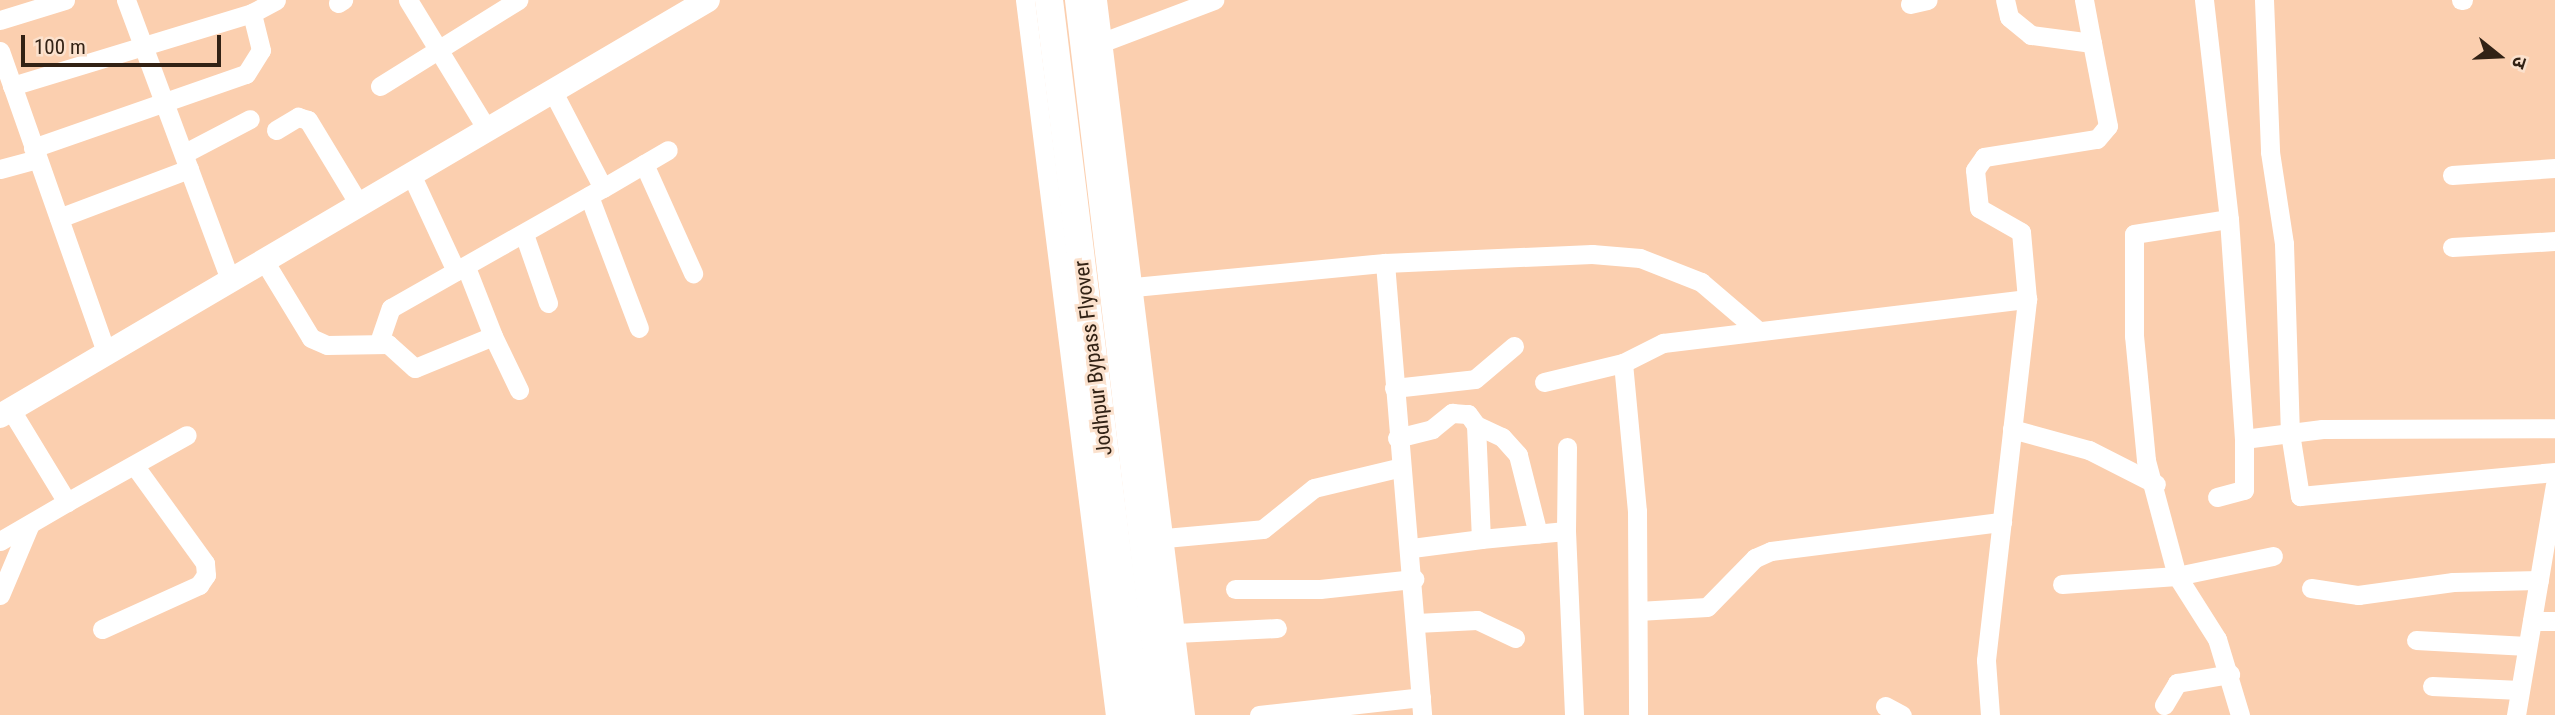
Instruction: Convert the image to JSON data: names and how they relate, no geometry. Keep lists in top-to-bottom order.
{
  "streets": {
    "highway": ["Jodhpur Bypass Flyover"]
  },
  "scale_bar": "100 m",
  "north": "right"
}
